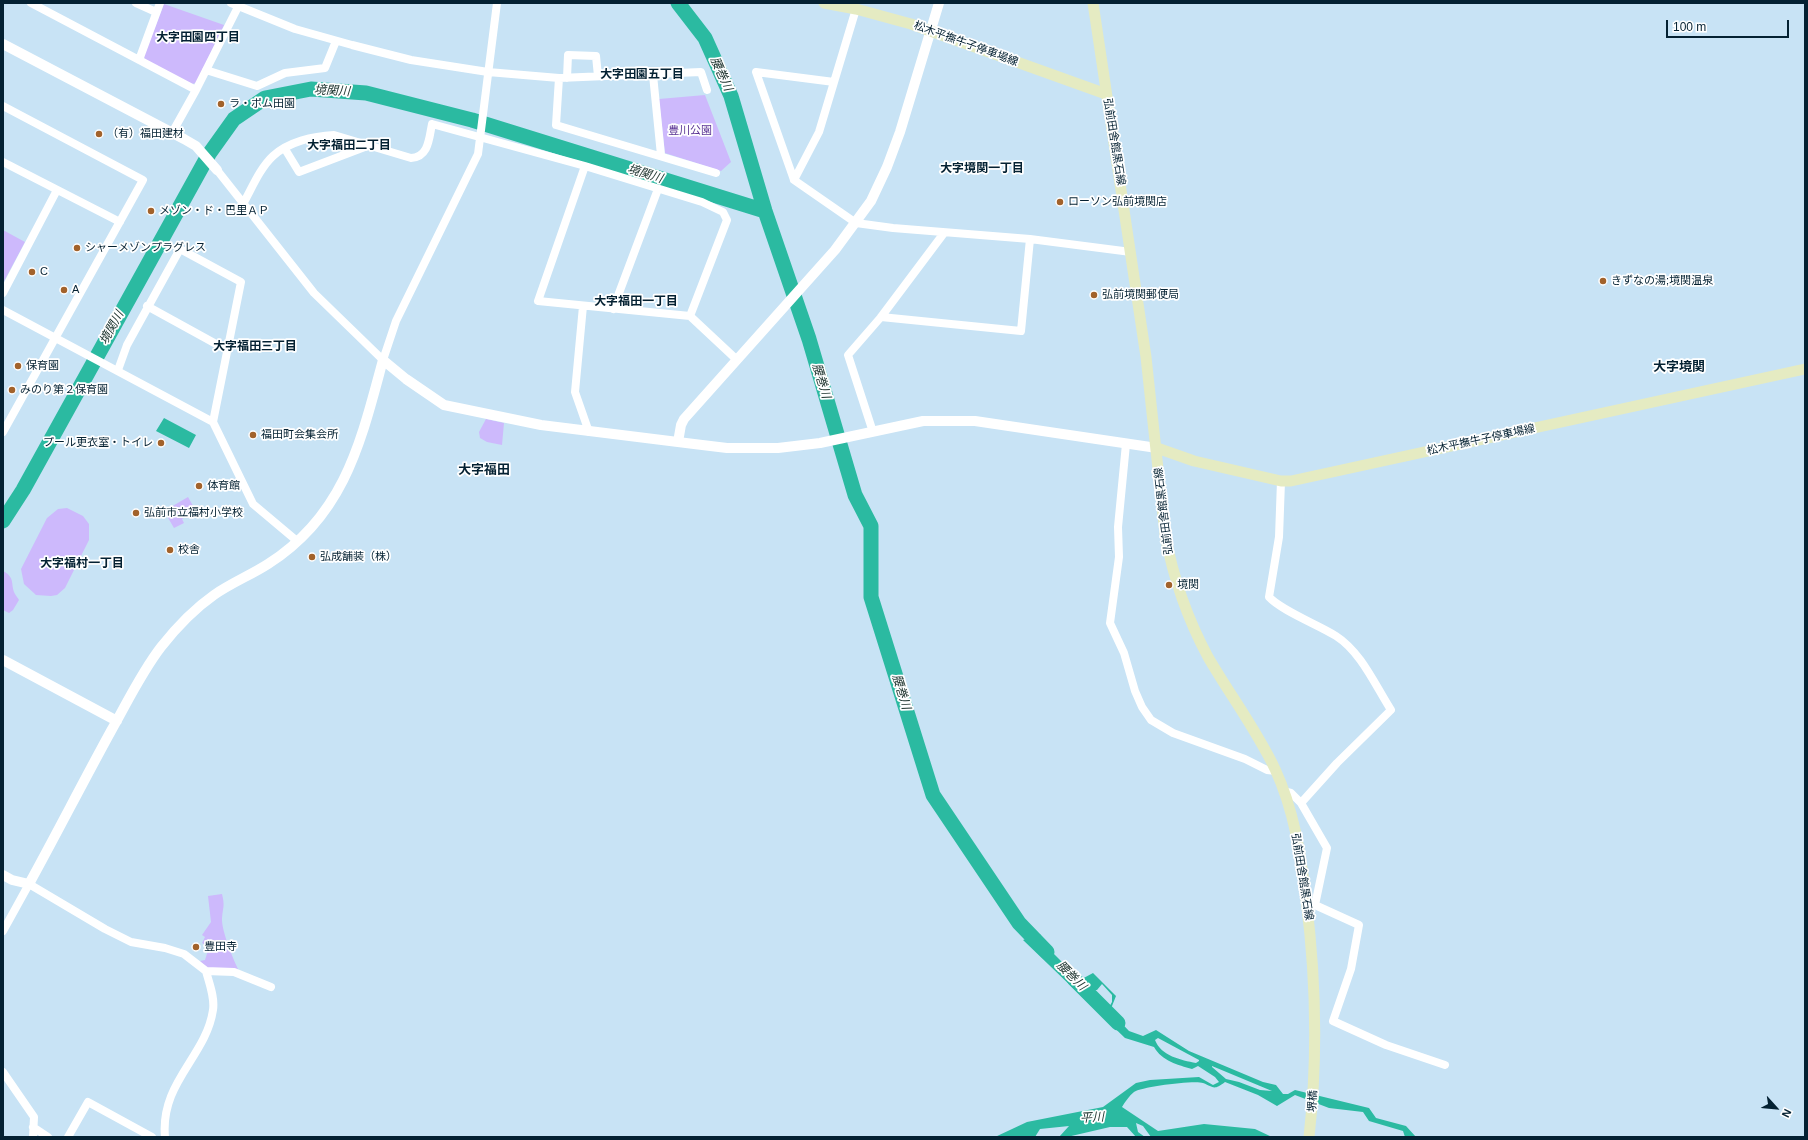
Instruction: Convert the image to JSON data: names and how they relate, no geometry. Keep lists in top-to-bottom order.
{
  "streets": {
    "main road": ["松木平撫牛子停車場線", "弘前田舎館黒石線", "堺橋"]
  },
  "crossings": [
    ["松木平撫牛子停車場線", "弘前田舎館黒石線"],
    ["弘前田舎館黒石線", "堺橋"]
  ],
  "districts": [
    "大字田園四丁目",
    "大字田園五丁目",
    "大字福田二丁目",
    "大字境関一丁目",
    "大字福田一丁目",
    "大字福田三丁目",
    "大字境関",
    "大字福田",
    "大字福村一丁目"
  ],
  "water": ["腰巻川", "境関川", "平川"],
  "parks": ["豊川公園"],
  "places": [
    "ラ・ポム田園",
    "（有）福田建材",
    "ローソン弘前境関店",
    "メゾン・ド・巴里ＡＰ",
    "シャーメゾンプラグレス",
    "C",
    "きずなの湯;境関温泉",
    "A",
    "弘前境関郵便局",
    "保育園",
    "みのり第２保育園",
    "福田町会集会所",
    "プール更衣室・トイレ",
    "体育館",
    "弘前市立福村小学校",
    "校舎",
    "弘成舗装（株）",
    "境関",
    "豊田寺"
  ],
  "scale_bar": "100 m",
  "north": "bottom right"
}
